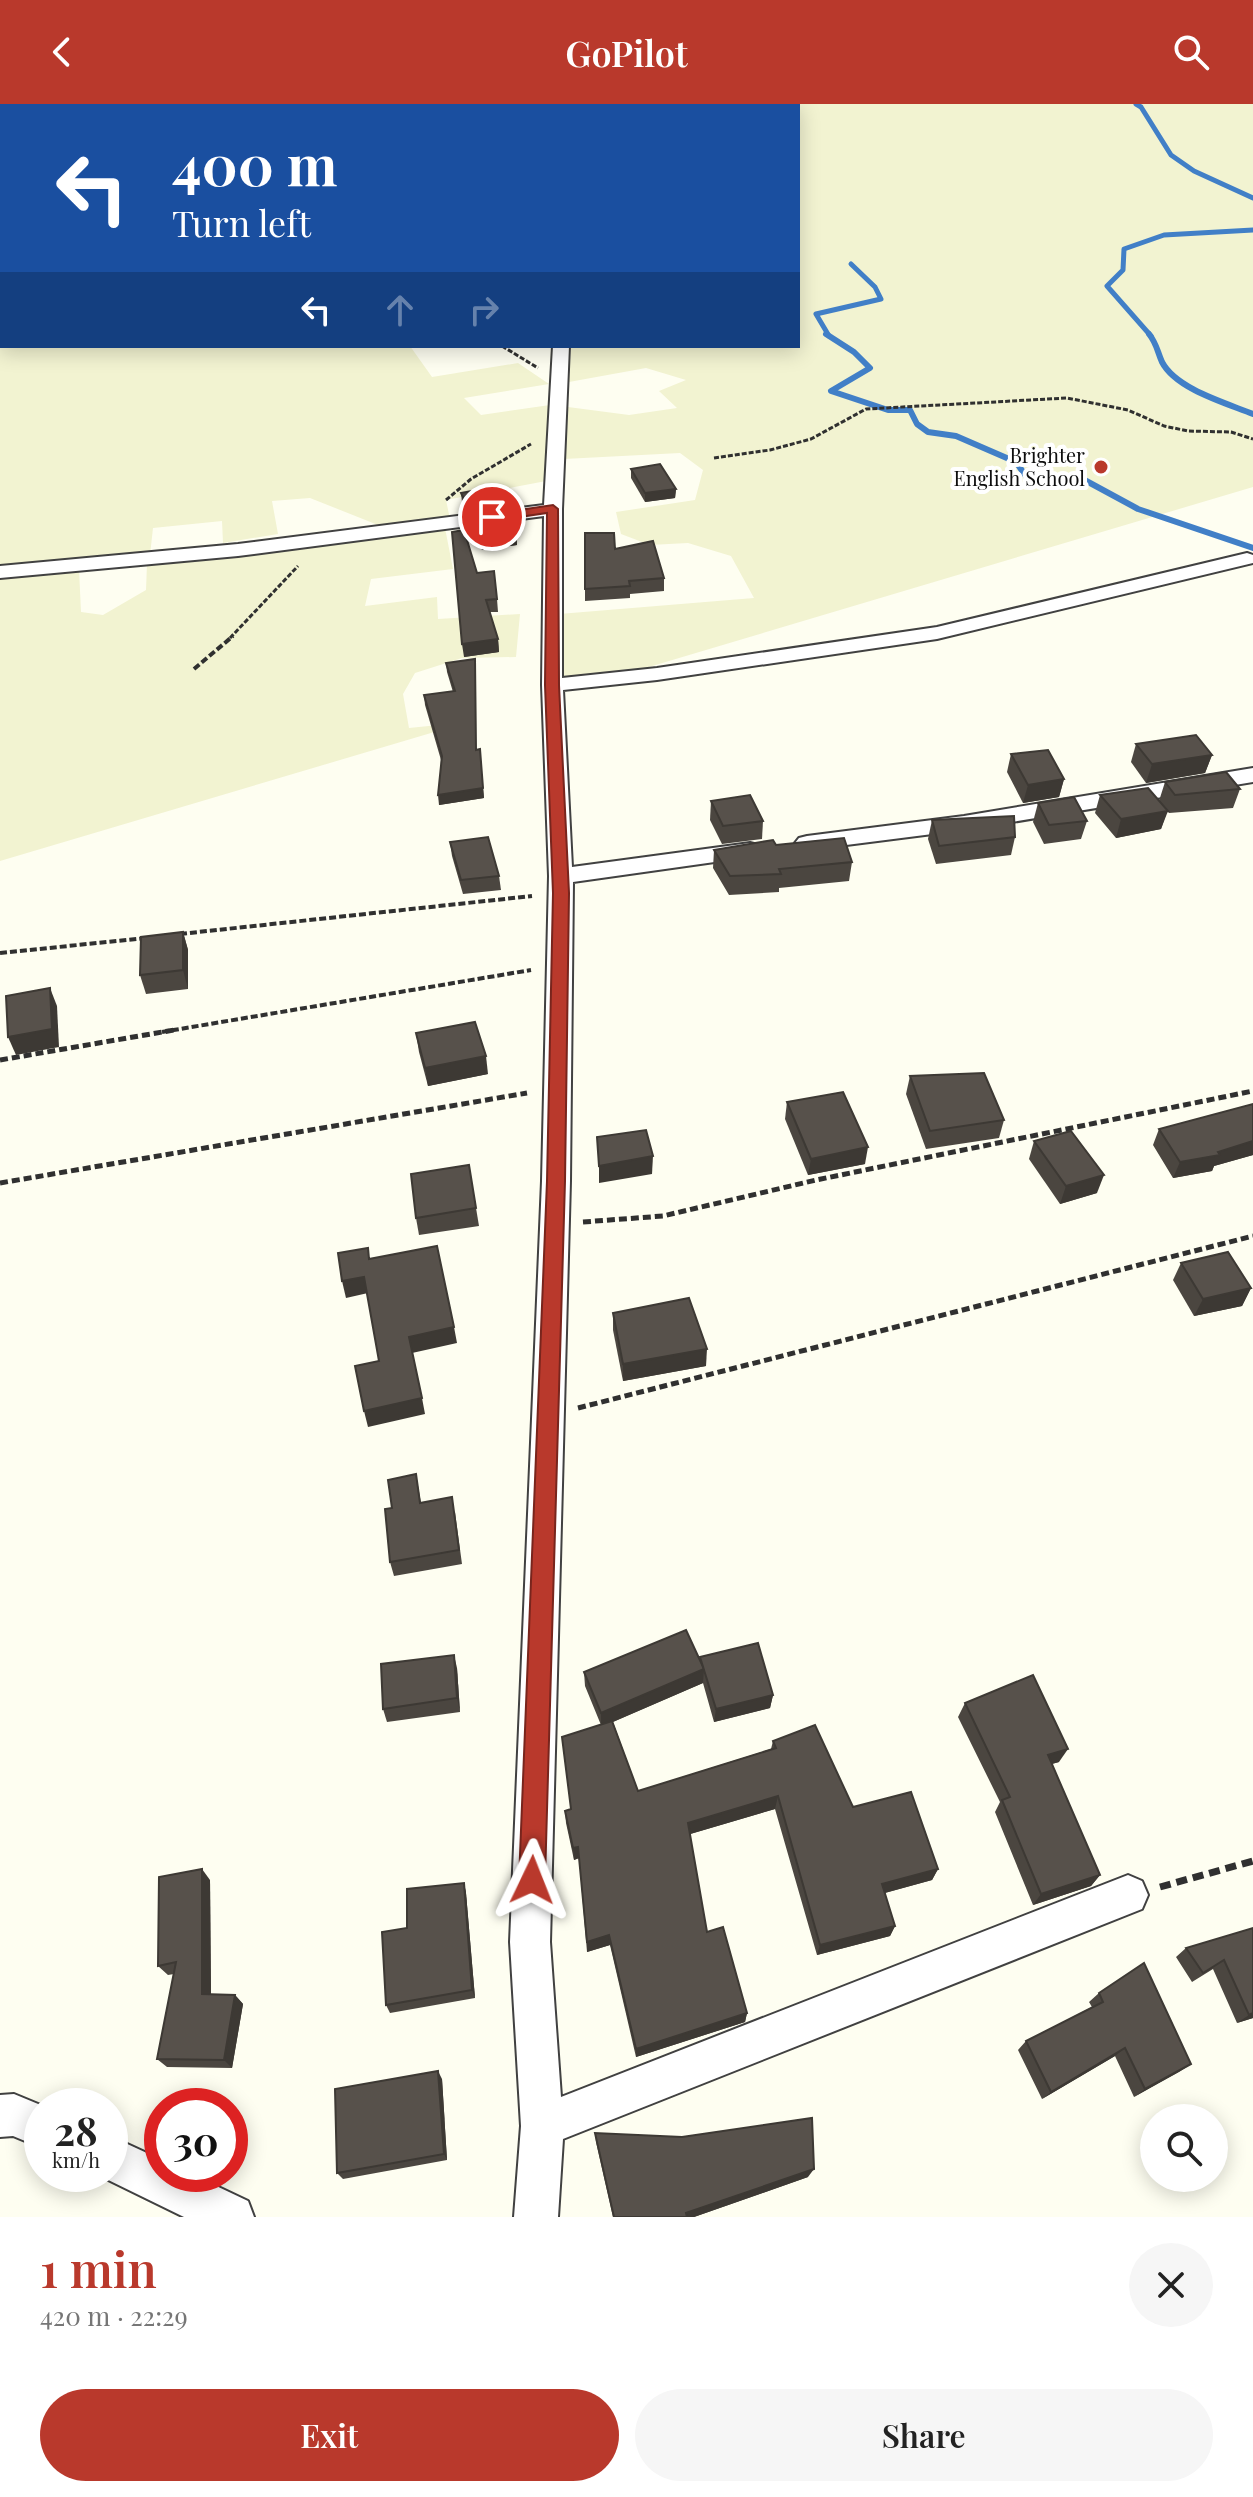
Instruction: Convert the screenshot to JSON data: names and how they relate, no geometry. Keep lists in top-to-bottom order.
{
  "places": ["Brighter English School"],
  "page": {
    "header": "GoPilot",
    "turn": ["400 m", "Turn left"],
    "speed": "28 km/h",
    "limit": "30",
    "heading": ["1 min", "420 m · 22:29"],
    "buttons": ["Exit", "Share"]
  }
}
